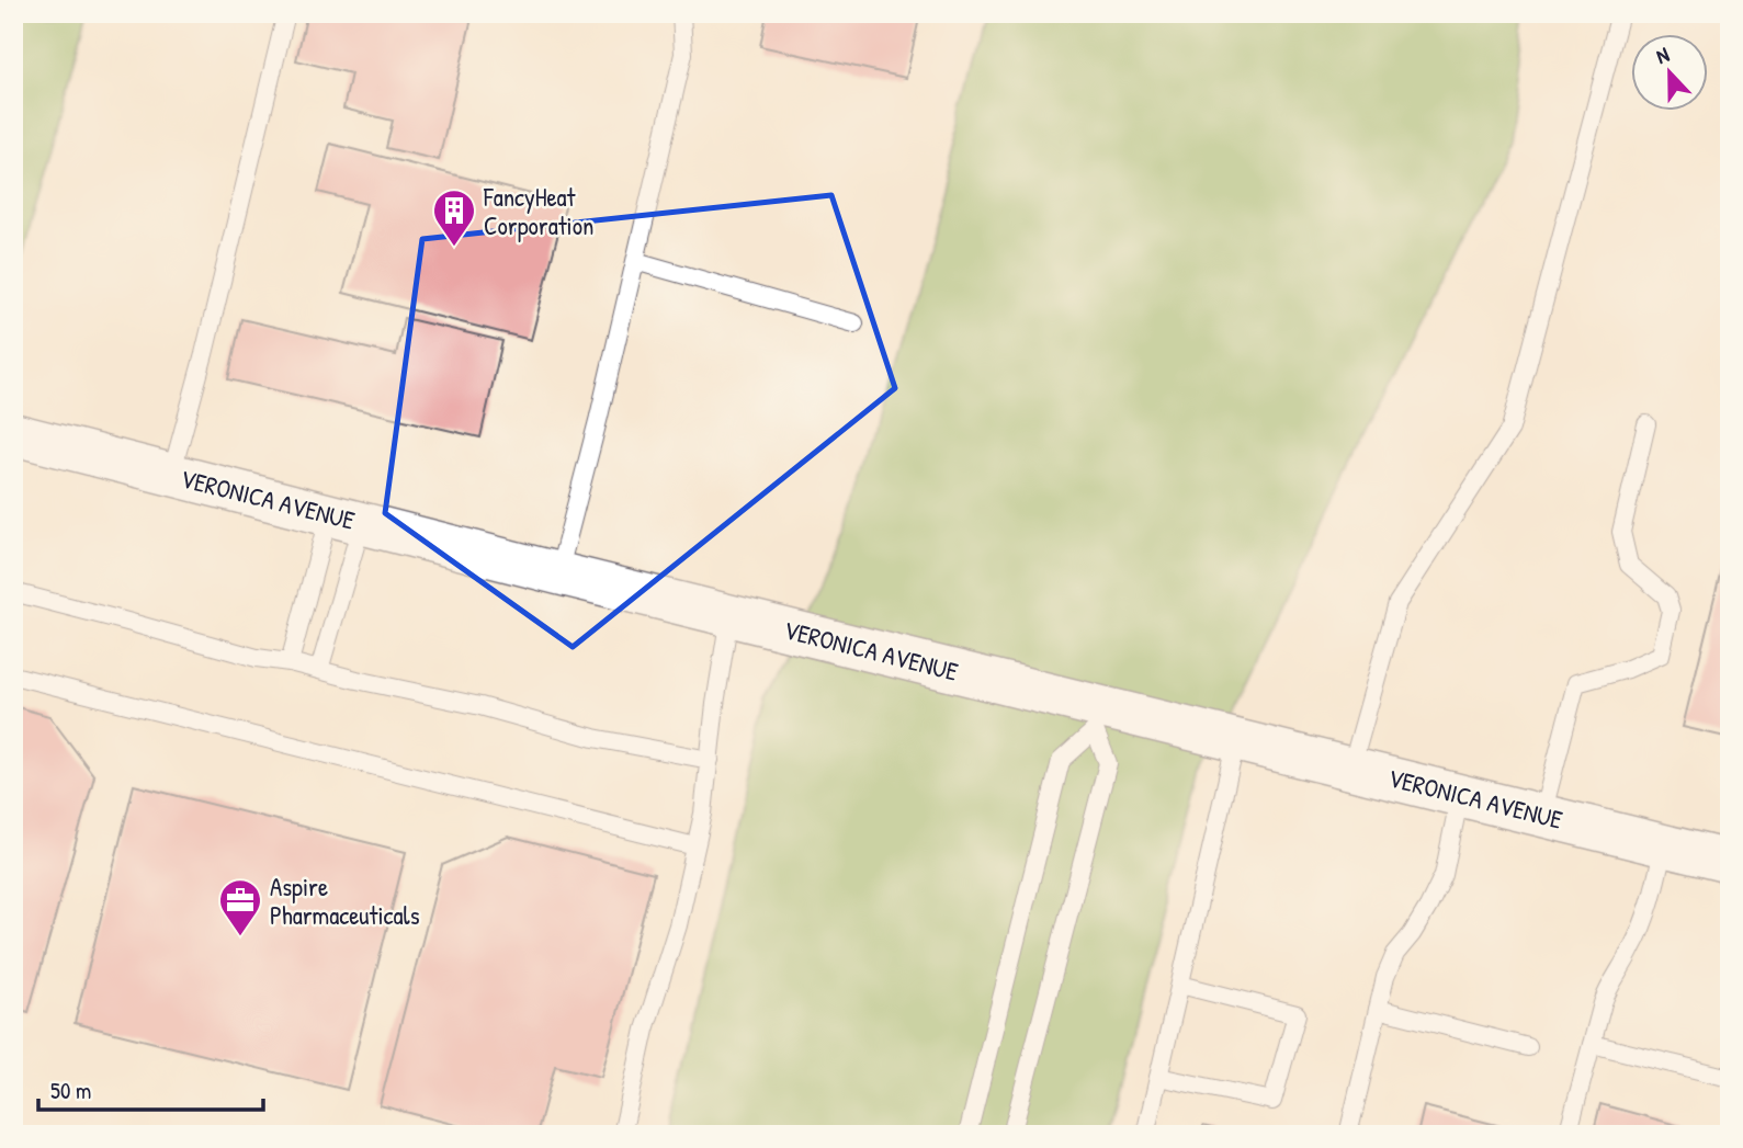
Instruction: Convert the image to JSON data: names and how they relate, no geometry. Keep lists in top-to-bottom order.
{
  "streets": {
    "street": ["VERONICA AVENUE"]
  },
  "places": {
    "building": ["FancyHeat Corporation"],
    "office": ["Aspire Pharmaceuticals"]
  },
  "scale_bar": "50 m",
  "north": "top"
}
